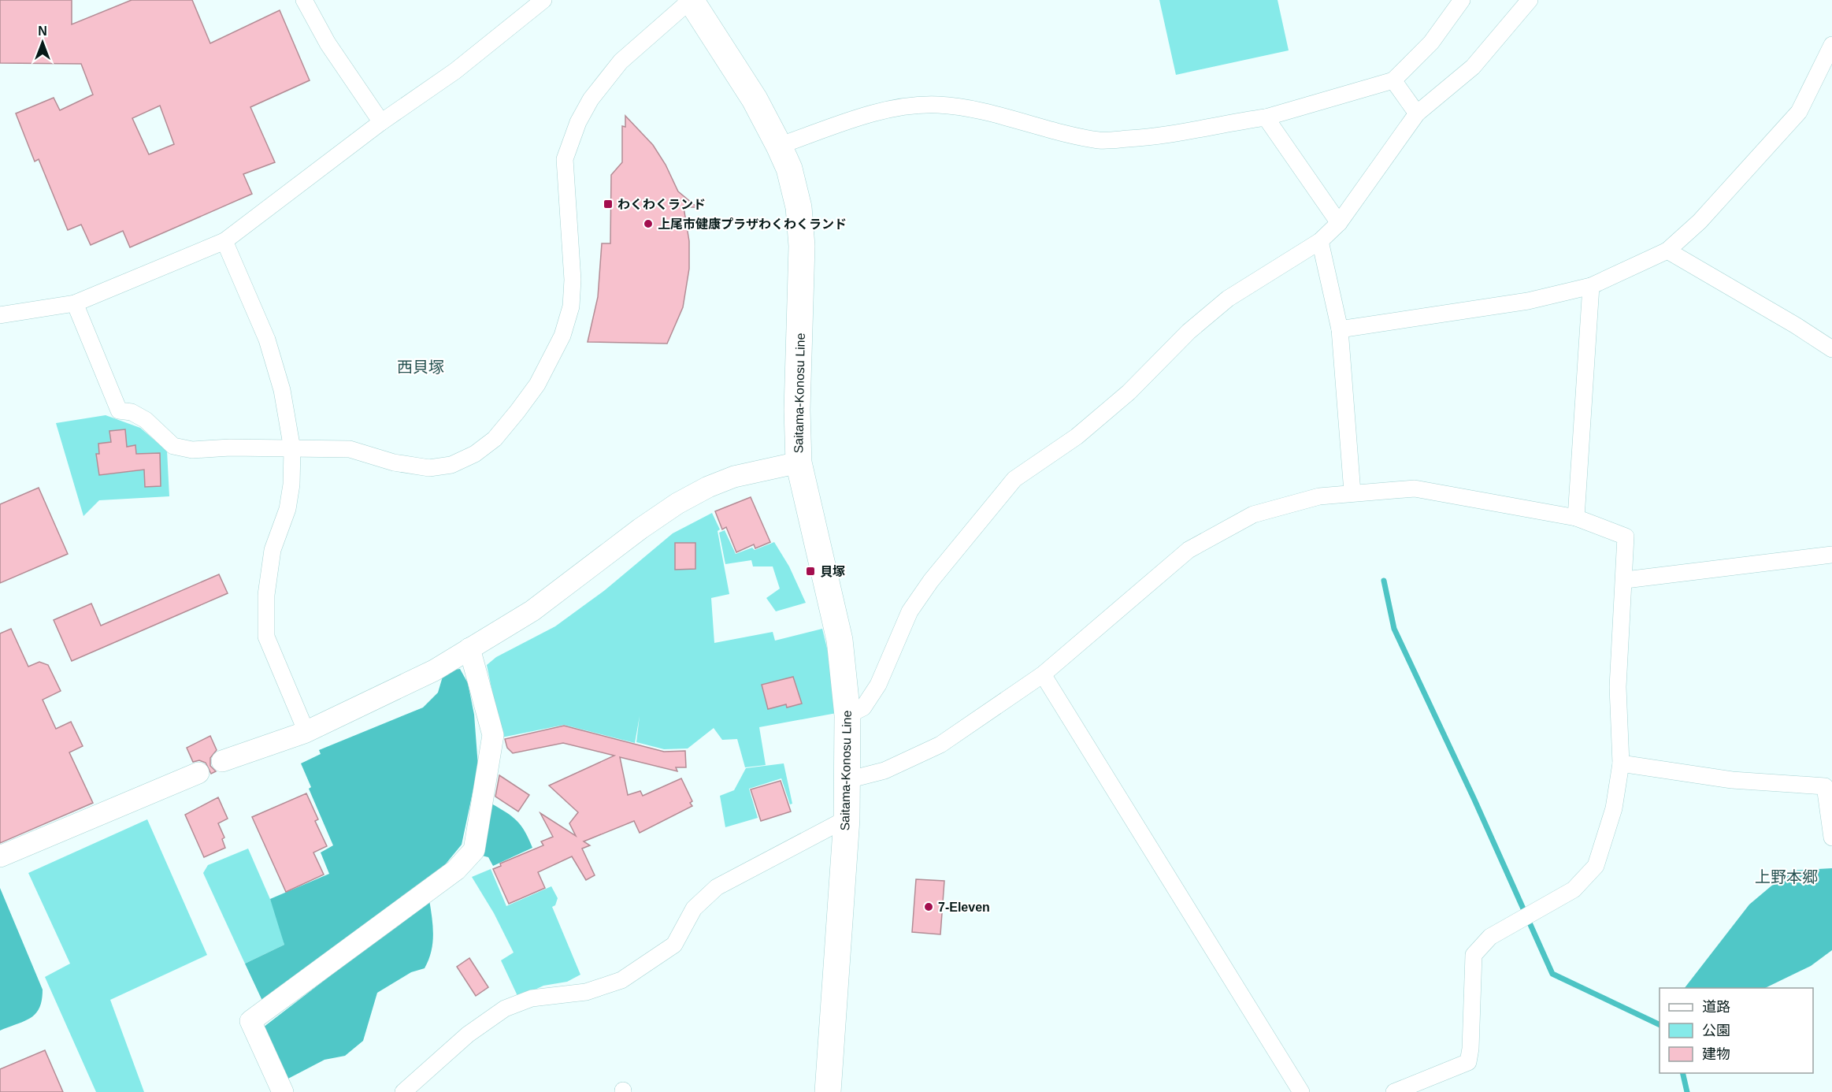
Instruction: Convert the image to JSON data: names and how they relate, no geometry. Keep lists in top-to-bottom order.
{
  "streets": {
    "main road": ["Saitama-Konosu Line"]
  },
  "districts": ["西貝塚", "上野本郷"],
  "places": {
    "transit": ["わくわくランド", "貝塚"],
    "other": ["上尾市健康プラザわくわくランド", "7-Eleven"]
  },
  "legend": ["道路", "公園", "建物"],
  "north": "top"
}
